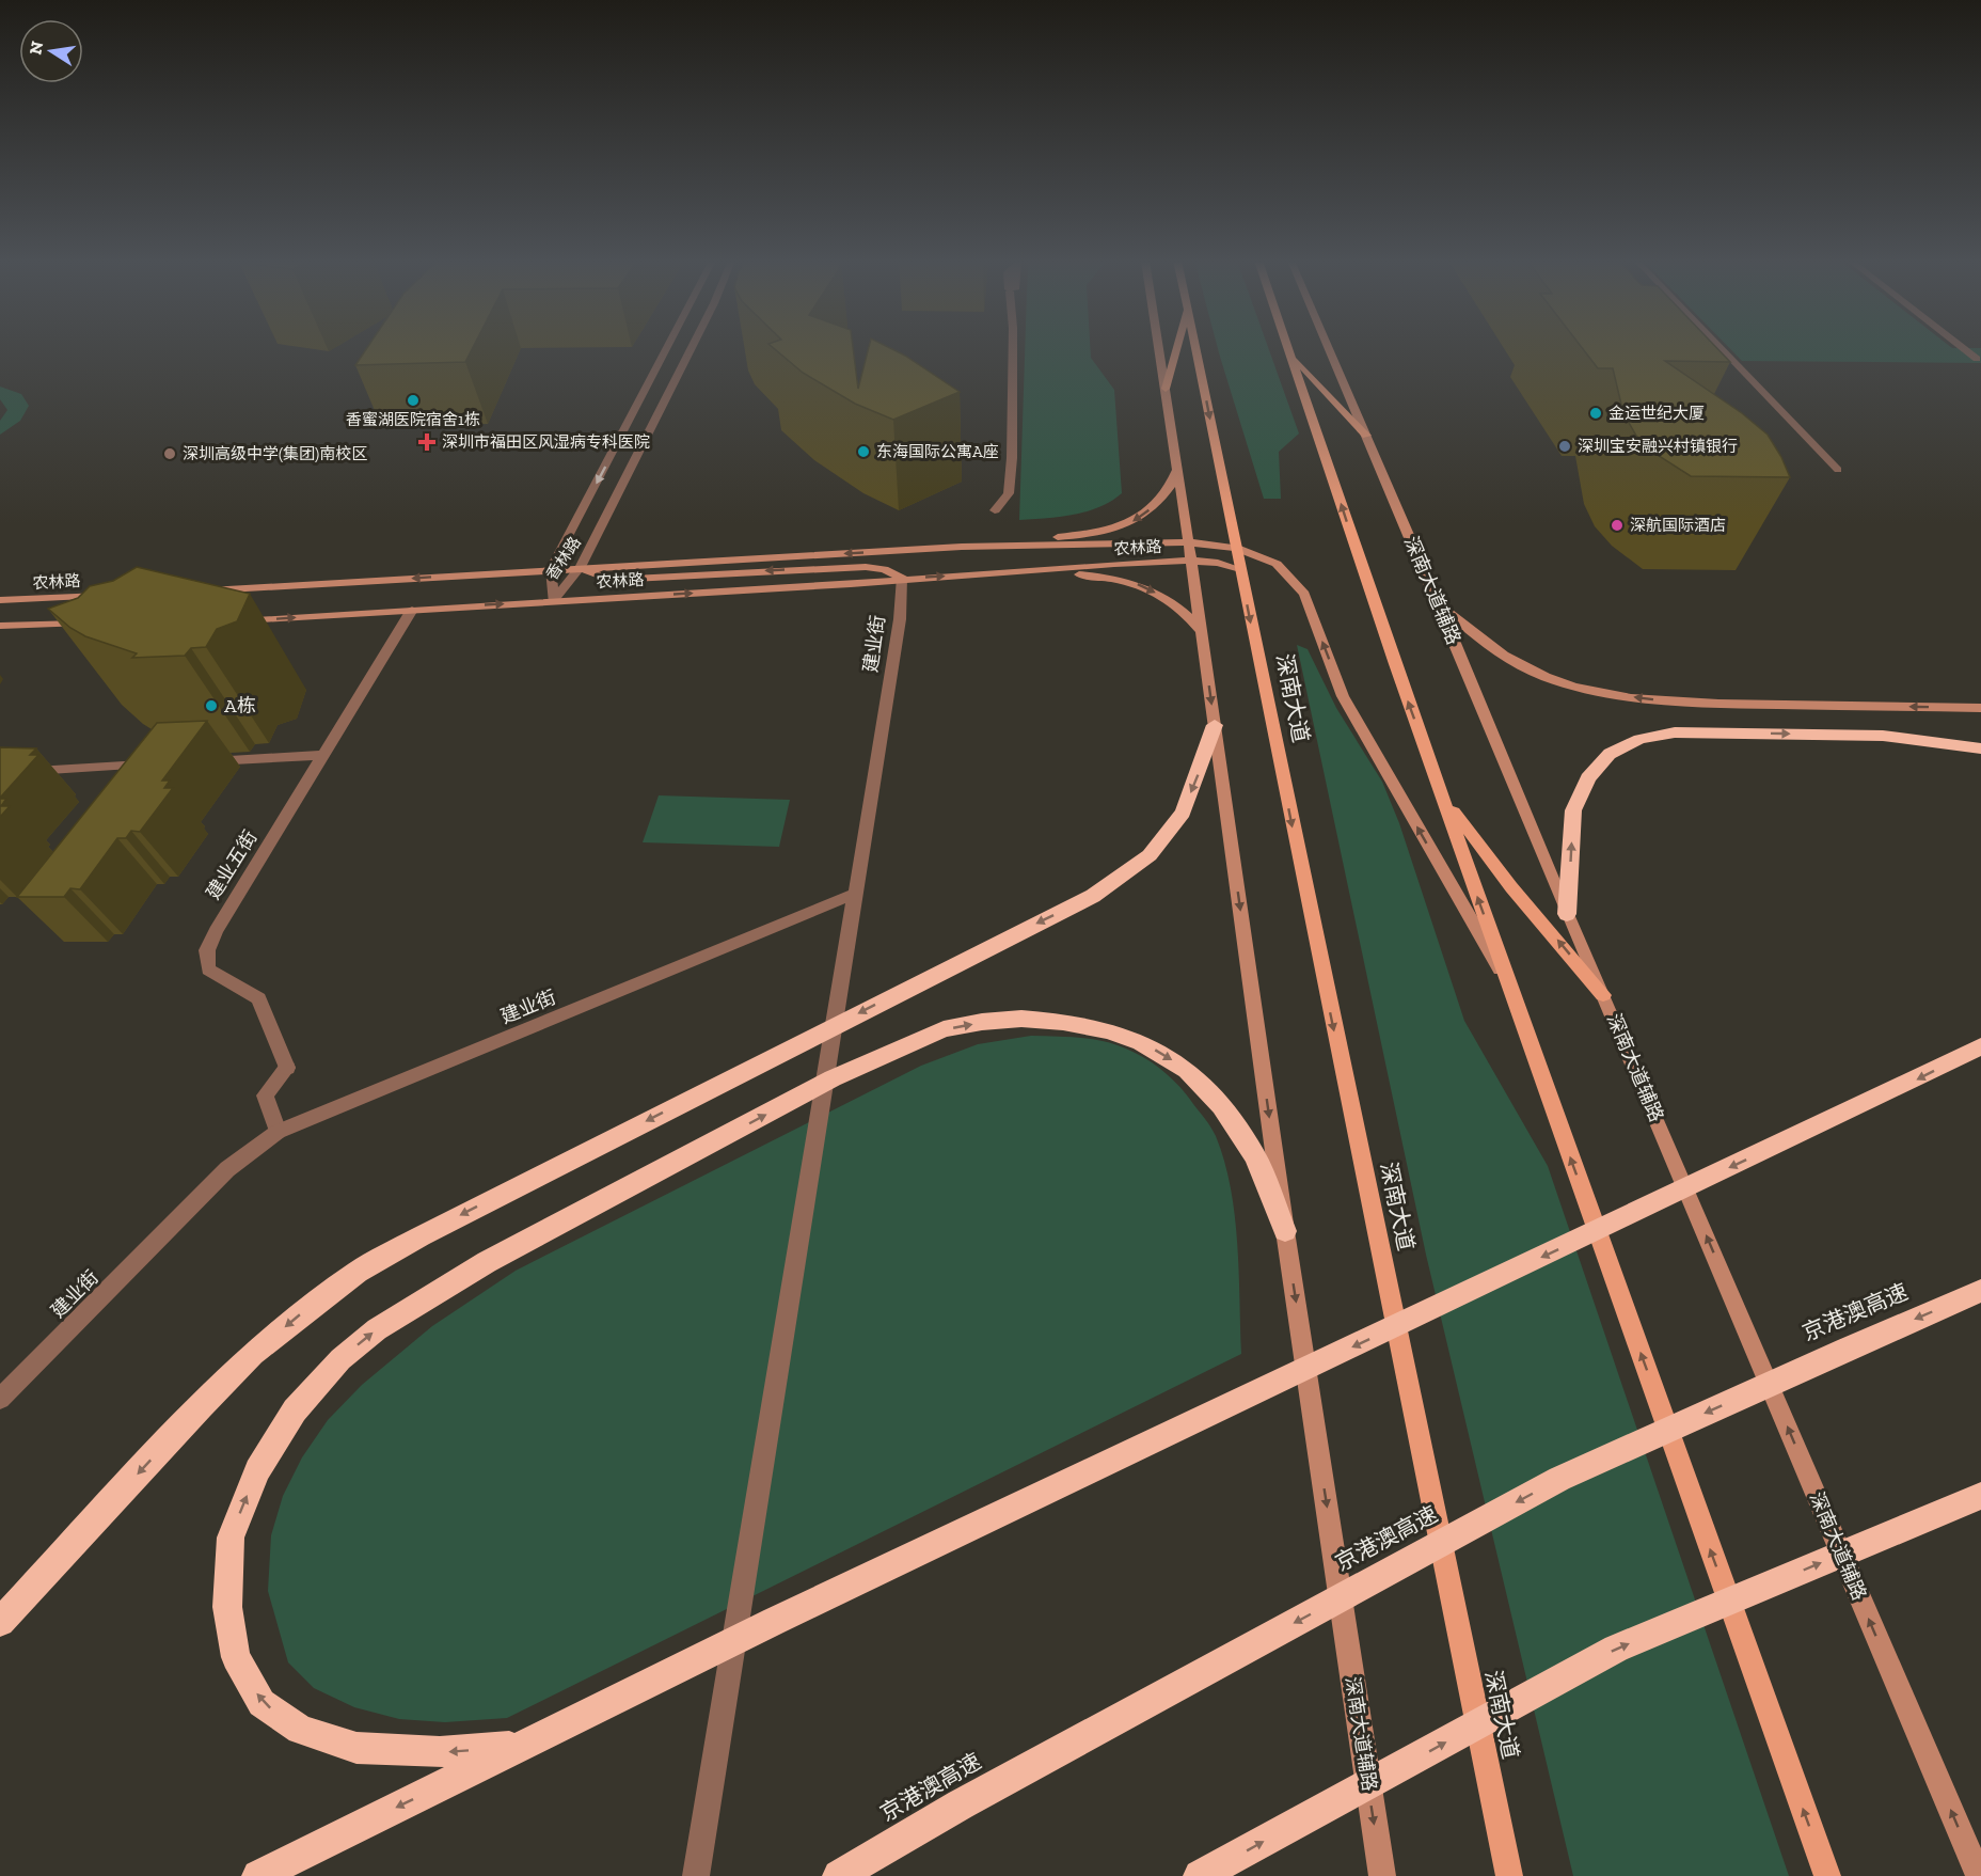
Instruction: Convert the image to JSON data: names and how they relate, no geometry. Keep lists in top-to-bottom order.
{
  "streets": {
    "highway": ["京港澳高速"],
    "main road": ["农林路", "深南大道辅路", "深南大道"],
    "street": ["香林路", "建业街", "建业五街"]
  },
  "crossings": [
    ["农林路", "香林路"],
    ["农林路", "深南大道辅路"],
    ["农林路", "建业街"],
    ["农林路", "深南大道"],
    ["农林路", "建业五街"],
    ["深南大道辅路", "深南大道"],
    ["建业街", "建业五街"]
  ],
  "one_way": ["京港澳高速"],
  "places": {
    "other": [
      "香蜜湖医院宿舍1栋",
      "金运世纪大厦",
      "深圳宝安融兴村镇银行",
      "东海国际公寓A座",
      "深圳高级中学(集团)南校区",
      "深航国际酒店",
      "A栋"
    ],
    "health": ["深圳市福田区风湿病专科医院"]
  },
  "north": "left"
}
